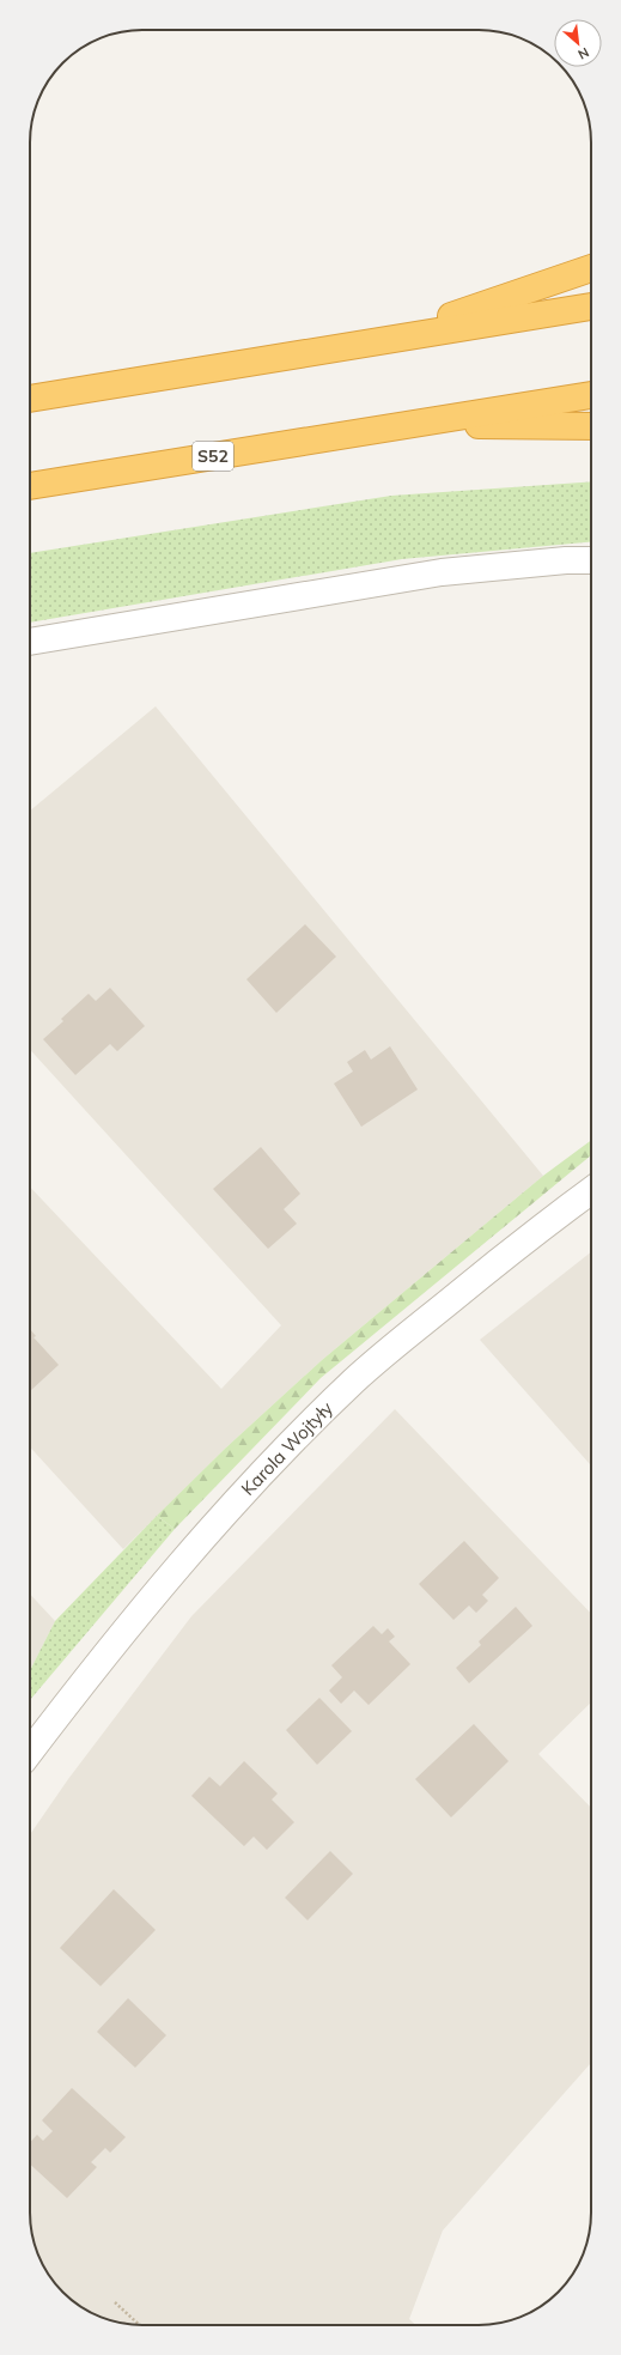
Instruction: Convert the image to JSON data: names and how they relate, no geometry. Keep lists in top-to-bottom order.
{
  "streets": {
    "highway": ["S52"],
    "street": ["Karola Wojtyły"]
  },
  "north": "bottom right"
}
